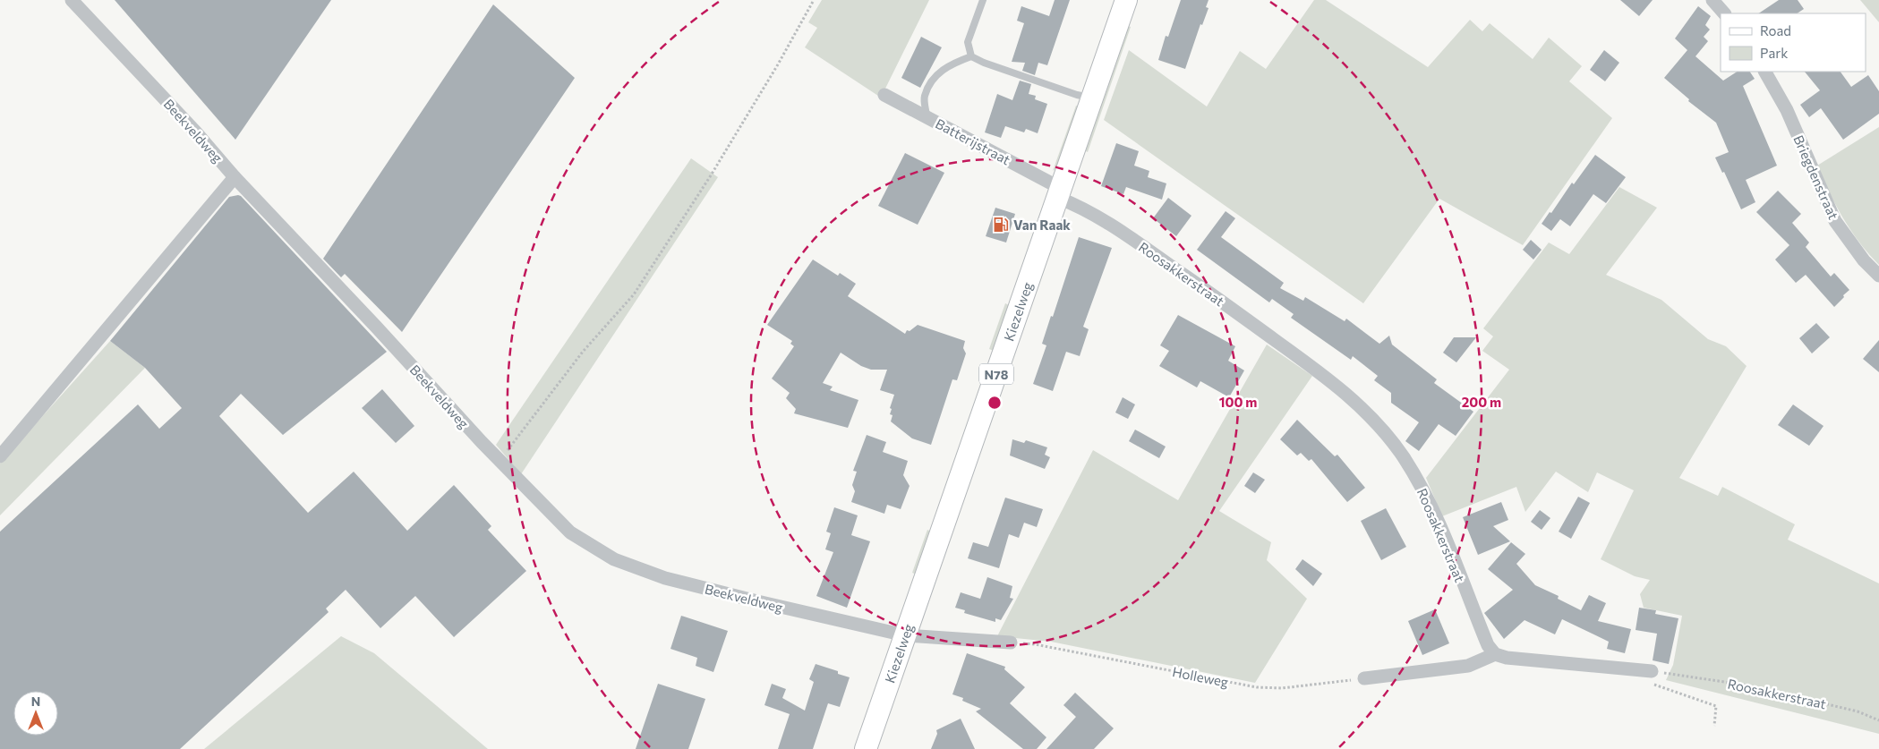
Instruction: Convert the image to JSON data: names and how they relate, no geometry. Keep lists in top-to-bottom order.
{
  "streets": {
    "main road": ["Kiezelweg", "N78"],
    "street": [
      "Beekveldweg",
      "Batterijstraat",
      "Briegdenstraat",
      "Roosakkerstraat"
    ],
    "path": ["Holleweg"]
  },
  "crossings": [
    ["Beekveldweg", "Kiezelweg"],
    ["Batterijstraat", "Roosakkerstraat"],
    ["Batterijstraat", "Kiezelweg"],
    ["Roosakkerstraat", "Kiezelweg"]
  ],
  "places": {
    "fuel station": ["Van Raak"]
  },
  "legend": ["Road", "Park"],
  "north": "top",
  "rings": ["100 m", "200 m"]
}
